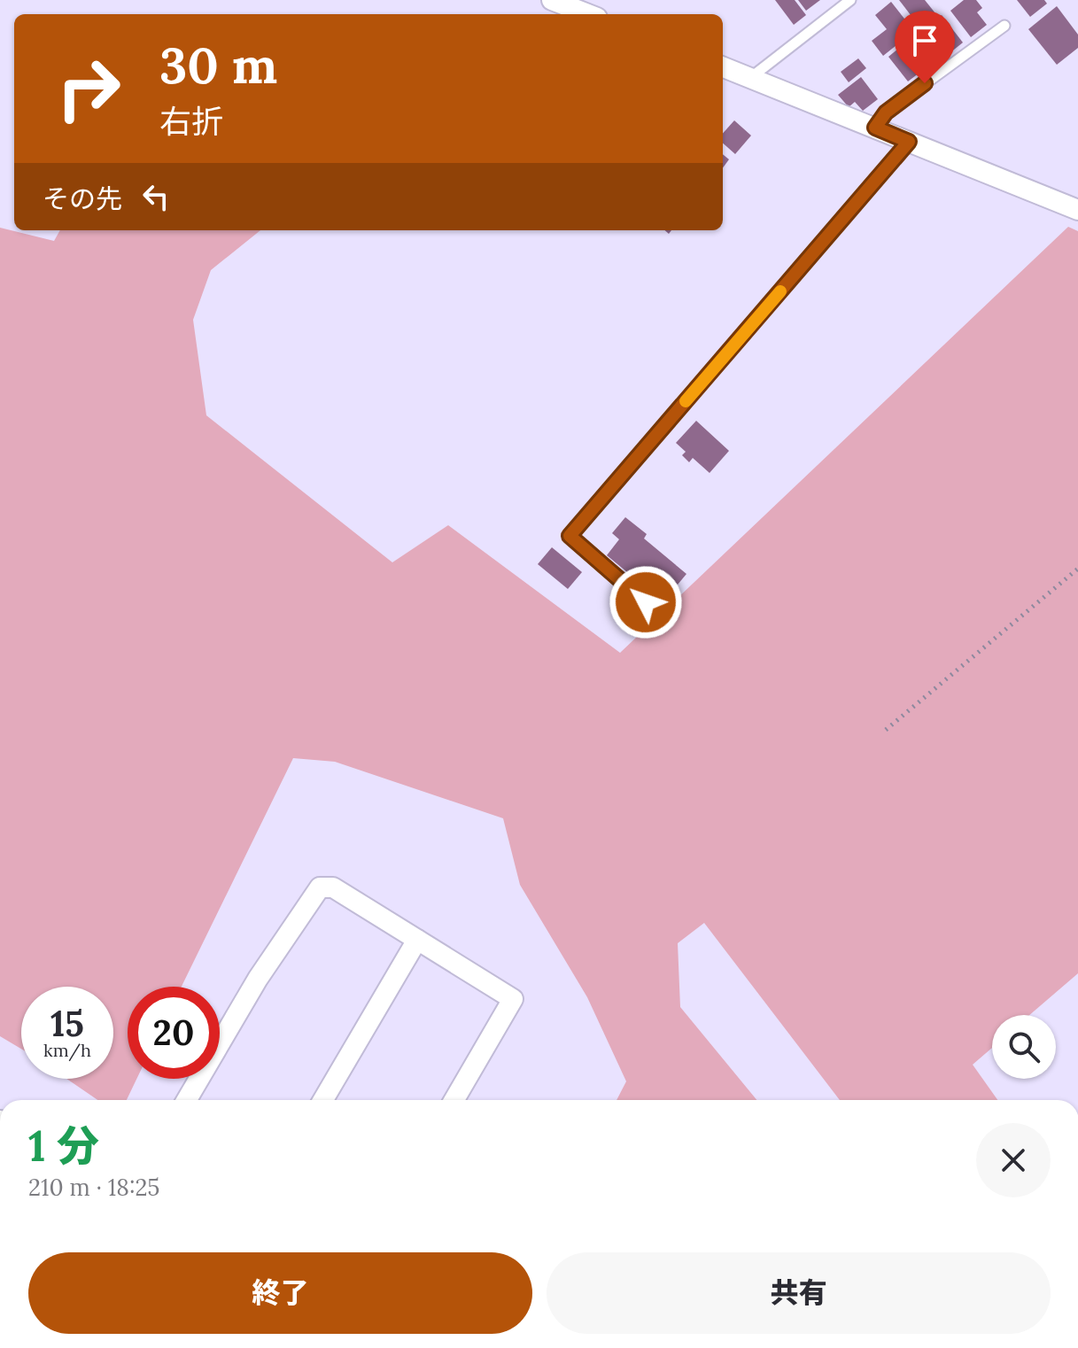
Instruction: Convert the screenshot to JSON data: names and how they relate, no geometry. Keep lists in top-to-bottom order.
{
  "page": {
    "turn": ["30 m", "右折"],
    "then": "その先",
    "speed": "15 km/h",
    "limit": "20",
    "heading": ["1 分", "210 m · 18:25"],
    "buttons": ["終了", "共有"]
  }
}
